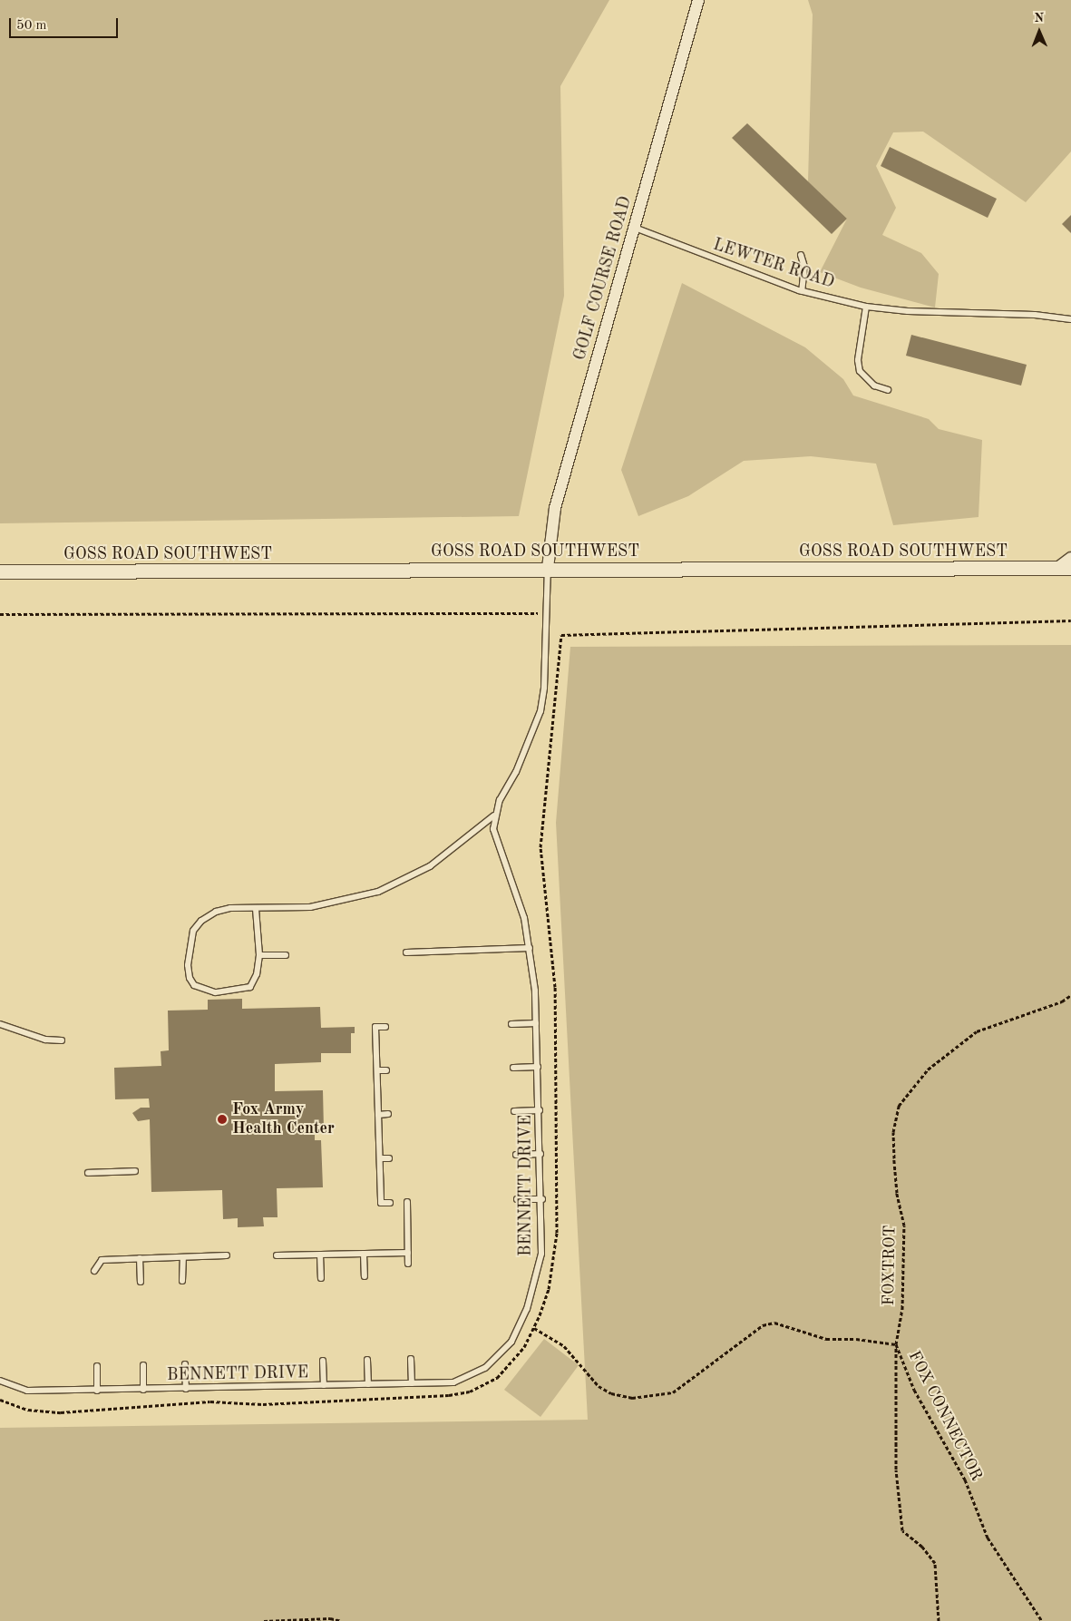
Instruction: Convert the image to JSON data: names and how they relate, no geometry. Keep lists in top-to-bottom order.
{
  "streets": {
    "street": ["GOLF COURSE ROAD", "GOSS ROAD SOUTHWEST"],
    "lane": ["LEWTER ROAD", "BENNETT DRIVE"],
    "path": ["FOXTROT", "FOX CONNECTOR"]
  },
  "crossings": [
    ["LEWTER ROAD", "GOLF COURSE ROAD"],
    ["GOLF COURSE ROAD", "GOSS ROAD SOUTHWEST"],
    ["GOLF COURSE ROAD", "BENNETT DRIVE"],
    ["GOSS ROAD SOUTHWEST", "BENNETT DRIVE"],
    ["FOXTROT", "FOX CONNECTOR"]
  ],
  "places": ["Fox Army Health Center"],
  "scale_bar": "50 m",
  "north": "top"
}
